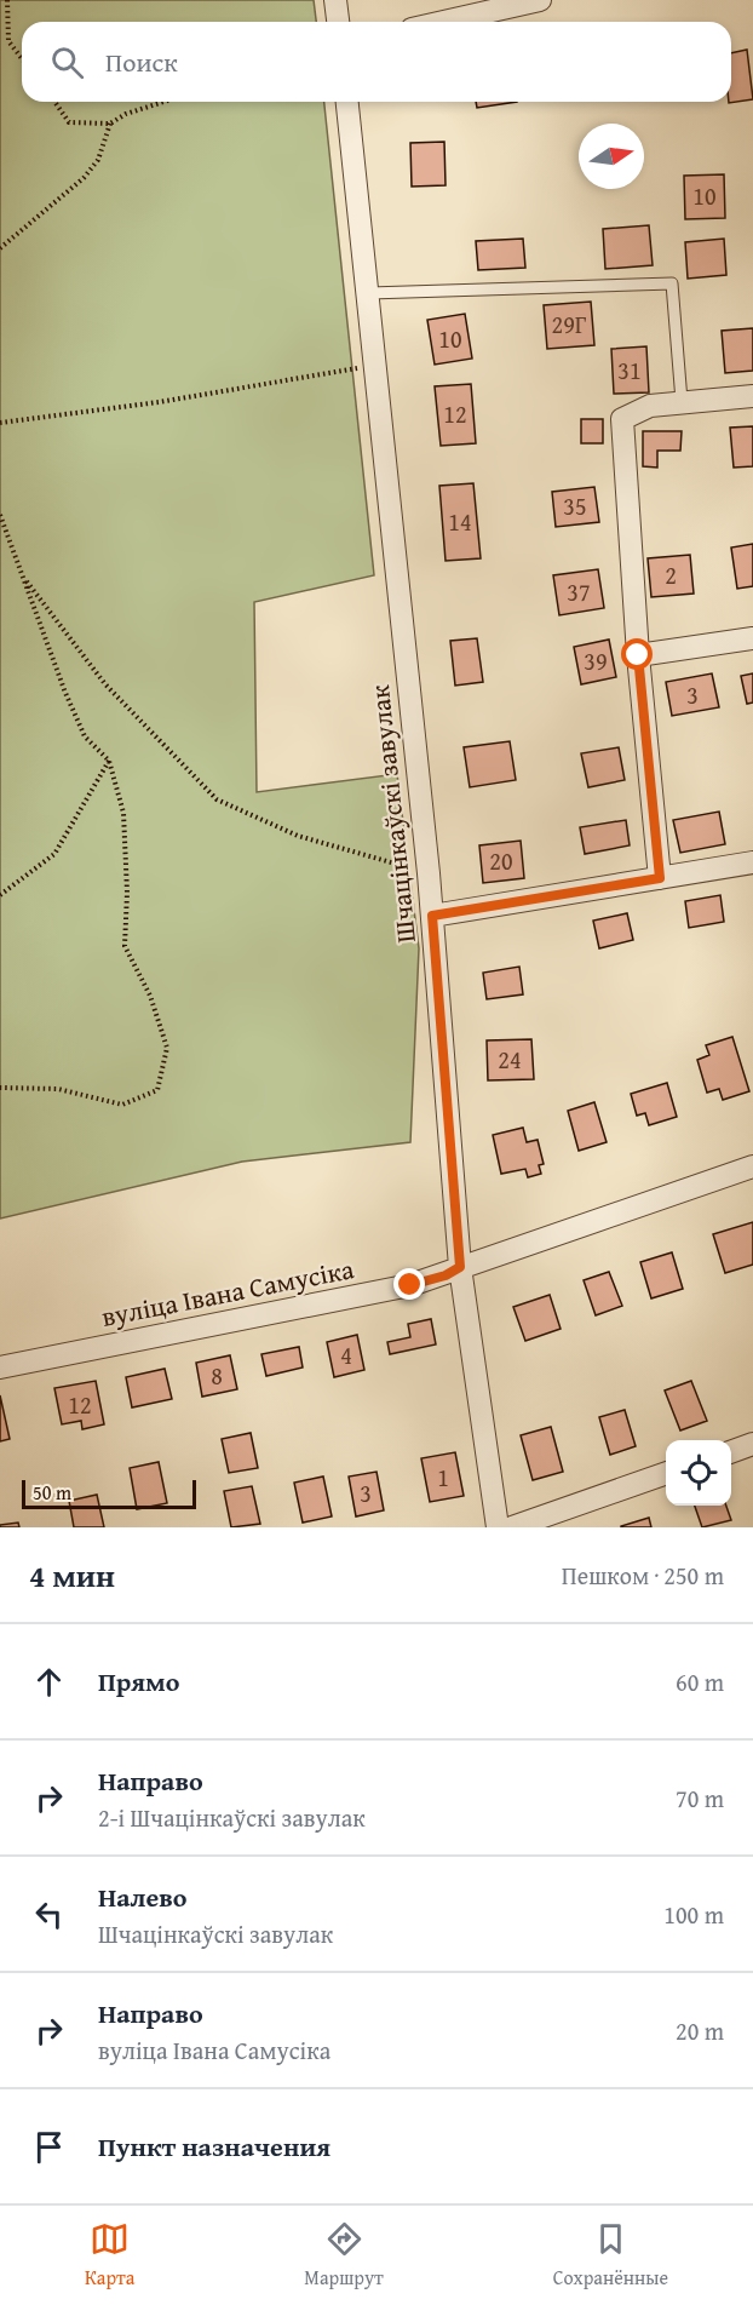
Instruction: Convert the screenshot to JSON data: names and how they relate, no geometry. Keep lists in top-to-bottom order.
{
  "streets": {
    "street": ["Шчацінкаўскі завулак", "вуліца Івана Самусіка"]
  },
  "crossings": [
    ["Шчацінкаўскі завулак", "вуліца Івана Самусіка"]
  ],
  "house_numbers": [
    "10",
    "29Г",
    "10",
    "31",
    "12",
    "35",
    "14",
    "2",
    "37",
    "39",
    "3",
    "20",
    "24",
    "4",
    "8",
    "12",
    "1",
    "3"
  ],
  "scale_bar": "50 m",
  "north": "right",
  "page": {
    "search": "Поиск",
    "scale": "50 m",
    "heading": ["4 мин", "Пешком · 250 m"],
    "list": [
      ["Прямо", "60 m"],
      ["Направо", "2-і Шчацінкаўскі завулак", "70 m"],
      ["Налево", "Шчацінкаўскі завулак", "100 m"],
      ["Направо", "вуліца Івана Самусіка", "20 m"],
      "Пункт назначения"
    ],
    "nav": ["Карта", "Маршрут", "Сохранённые"]
  }
}
